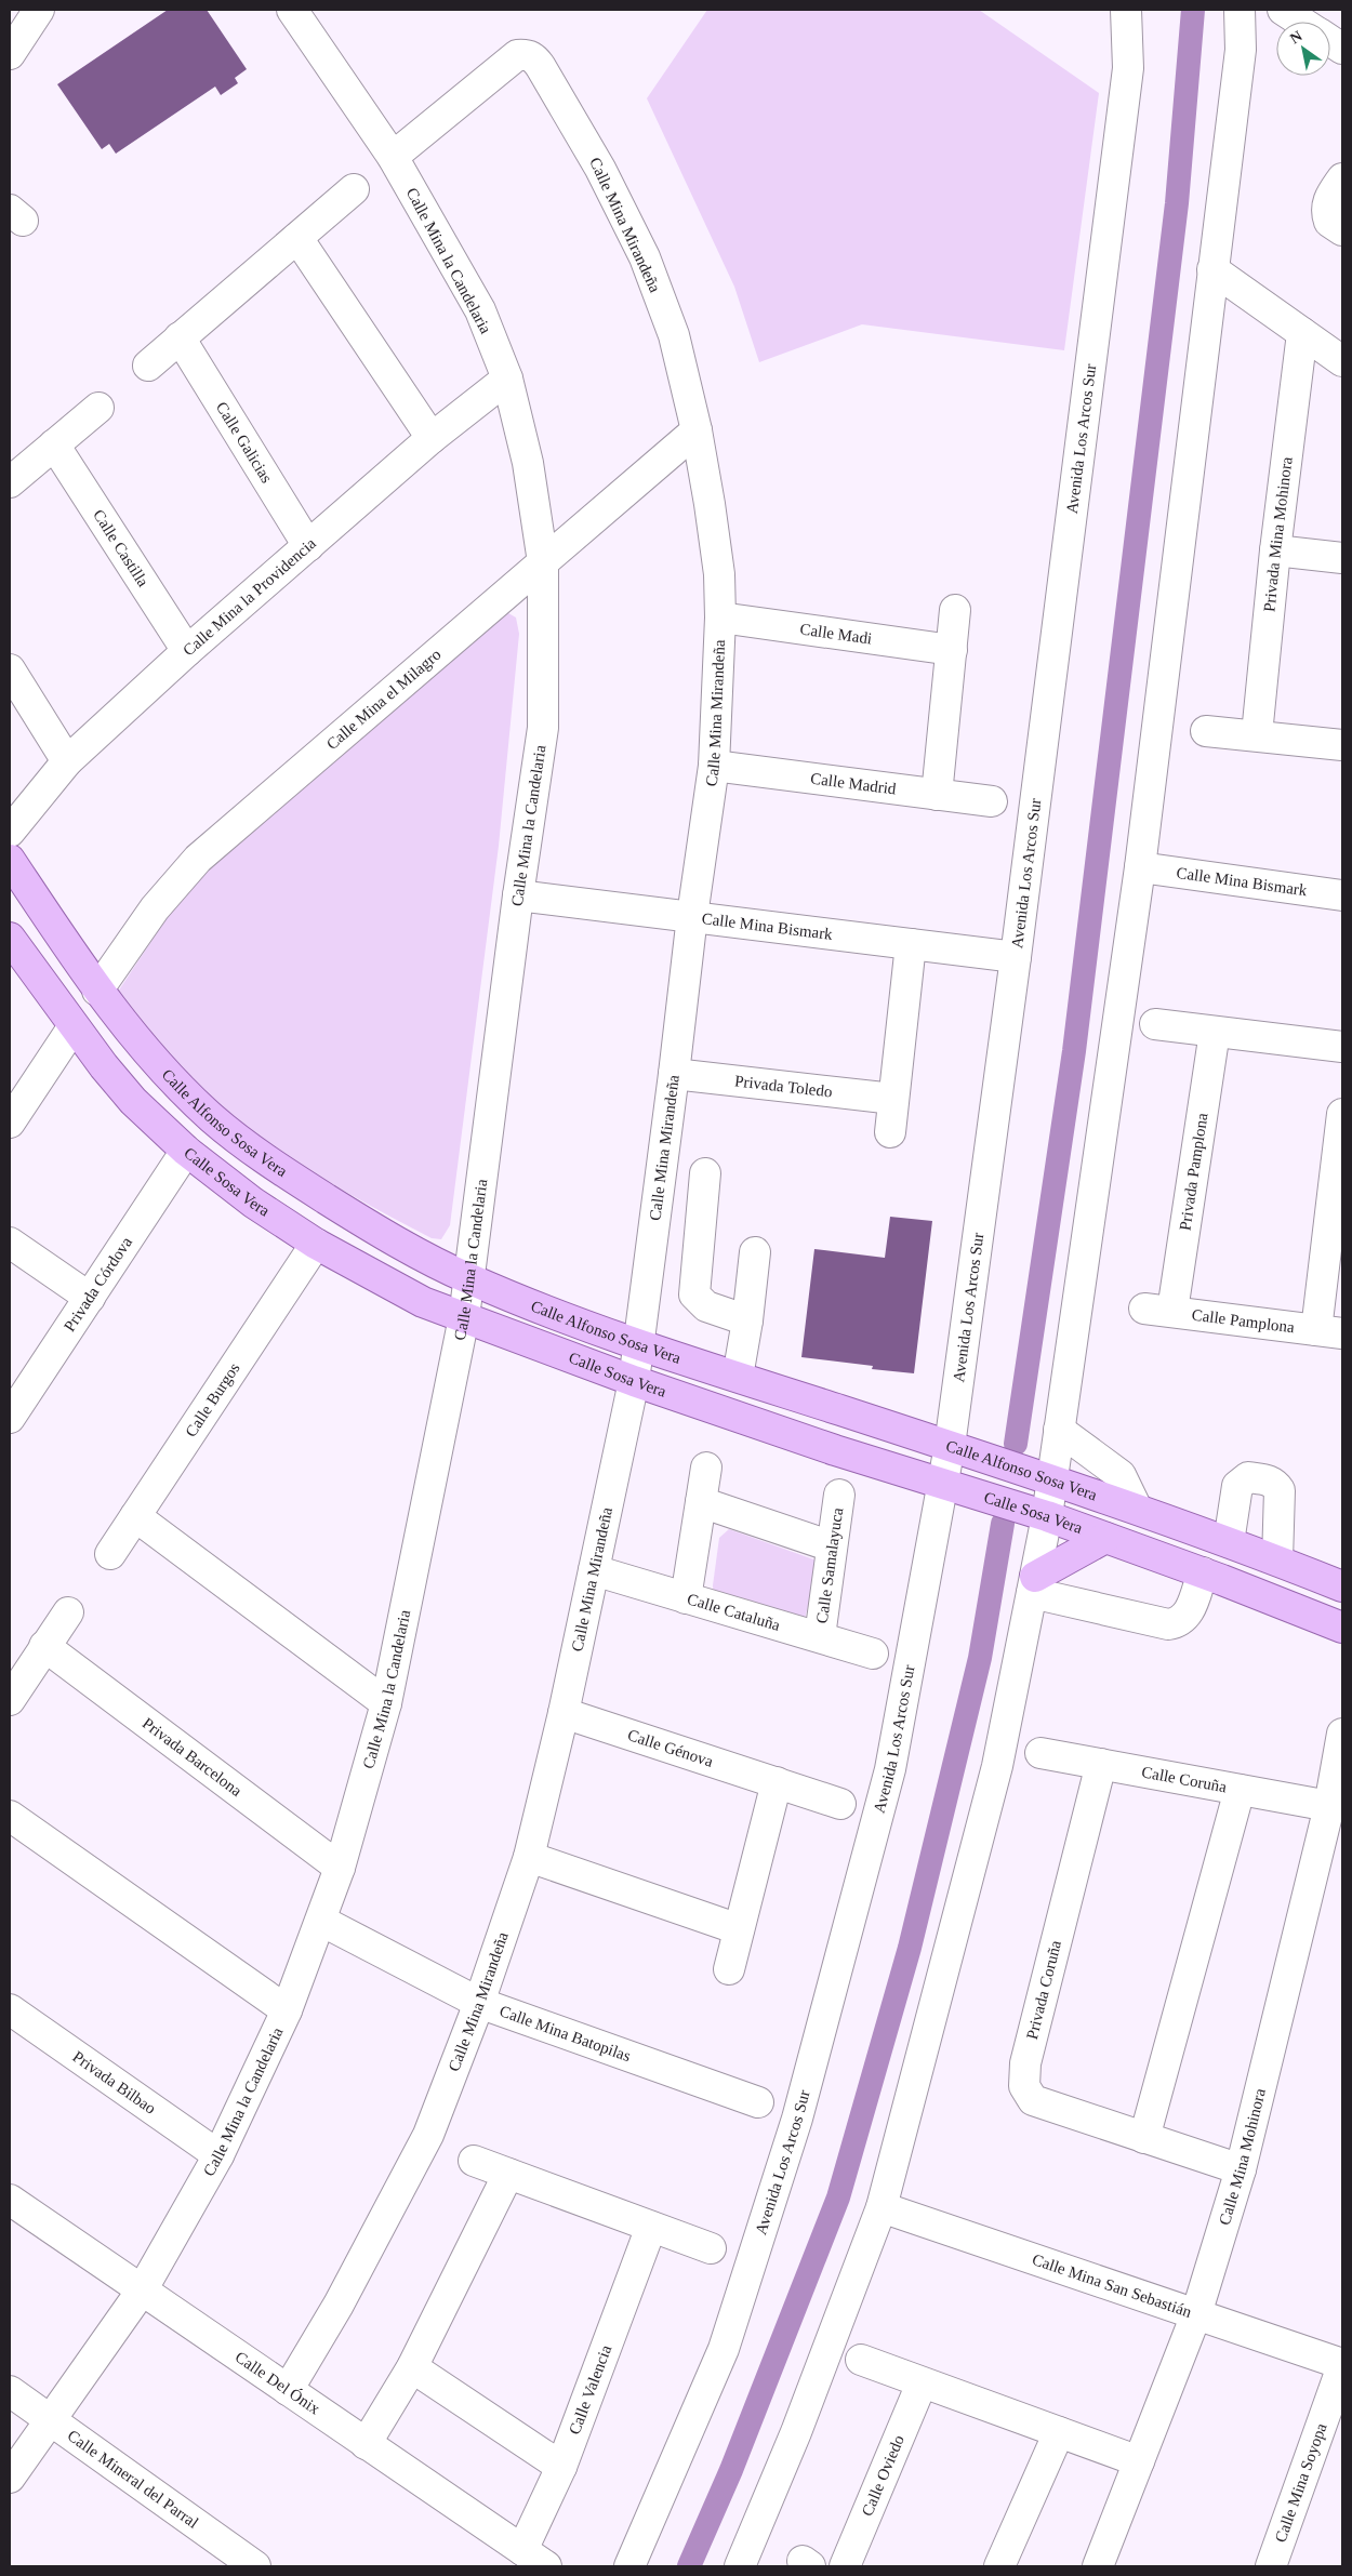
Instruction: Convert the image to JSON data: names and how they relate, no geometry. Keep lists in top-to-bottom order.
{
  "streets": {
    "main road": ["Calle Alfonso Sosa Vera", "Calle Sosa Vera"],
    "street": [
      "Calle Mina Mirandeña",
      "Calle Mina la Candelaria",
      "Avenida Los Arcos Sur",
      "Calle Galicias",
      "Privada Mina Mohinora",
      "Calle Castilla",
      "Calle Mina la Providencia",
      "Calle Madi",
      "Calle Mina el Milagro",
      "Calle Madrid",
      "Calle Mina Bismark",
      "Privada Toledo",
      "Privada Pamplona",
      "Privada Córdova",
      "Calle Pamplona",
      "Calle Burgos",
      "Calle Samalayuca",
      "Calle Cataluña",
      "Calle Génova",
      "Privada Barcelona",
      "Calle Coruña",
      "Privada Coruña",
      "Calle Mina Batopilas",
      "Privada Bilbao",
      "Calle Mina Mohinora",
      "Calle Mina San Sebastián",
      "Calle Del Ónix",
      "Calle Valencia",
      "Calle Oviedo",
      "Calle Mineral del Parral",
      "Calle Mina Soyopa"
    ]
  },
  "crossings": [
    ["Calle Mina Mirandeña", "Calle Mina la Candelaria"],
    ["Calle Mina Mirandeña", "Calle Madi"],
    ["Calle Mina Mirandeña", "Calle Mina el Milagro"],
    ["Calle Mina Mirandeña", "Calle Madrid"],
    ["Calle Mina Mirandeña", "Calle Mina Bismark"],
    ["Calle Mina Mirandeña", "Privada Toledo"],
    ["Calle Mina Mirandeña", "Calle Alfonso Sosa Vera"],
    ["Calle Mina Mirandeña", "Calle Sosa Vera"],
    ["Calle Mina Mirandeña", "Calle Cataluña"],
    ["Calle Mina Mirandeña", "Calle Génova"],
    ["Calle Mina Mirandeña", "Calle Mina Batopilas"],
    ["Calle Mina Mirandeña", "Calle Del Ónix"],
    ["Calle Mina la Candelaria", "Calle Mina la Providencia"],
    ["Calle Mina la Candelaria", "Calle Mina el Milagro"],
    ["Calle Mina la Candelaria", "Calle Mina Bismark"],
    ["Calle Mina la Candelaria", "Calle Alfonso Sosa Vera"],
    ["Calle Mina la Candelaria", "Calle Sosa Vera"],
    ["Calle Mina la Candelaria", "Privada Barcelona"],
    ["Calle Mina la Candelaria", "Calle Mina Batopilas"],
    ["Calle Mina la Candelaria", "Privada Bilbao"],
    ["Calle Mina la Candelaria", "Calle Del Ónix"],
    ["Calle Mina la Candelaria", "Calle Mineral del Parral"],
    ["Avenida Los Arcos Sur", "Calle Mina Bismark"],
    ["Avenida Los Arcos Sur", "Calle Alfonso Sosa Vera"],
    ["Avenida Los Arcos Sur", "Calle Sosa Vera"],
    ["Calle Galicias", "Calle Mina la Providencia"],
    ["Calle Castilla", "Calle Mina la Providencia"],
    ["Calle Mina el Milagro", "Calle Alfonso Sosa Vera"],
    ["Privada Pamplona", "Calle Pamplona"],
    ["Calle Sosa Vera", "Privada Córdova"],
    ["Calle Sosa Vera", "Calle Burgos"],
    ["Calle Samalayuca", "Calle Cataluña"],
    ["Calle Coruña", "Privada Coruña"],
    ["Calle Coruña", "Calle Mina Mohinora"],
    ["Privada Coruña", "Calle Mina Mohinora"],
    ["Calle Mina Mohinora", "Calle Mina San Sebastián"],
    ["Calle Mina San Sebastián", "Calle Mina Soyopa"],
    ["Calle Del Ónix", "Calle Valencia"]
  ],
  "north": "top left"
}
